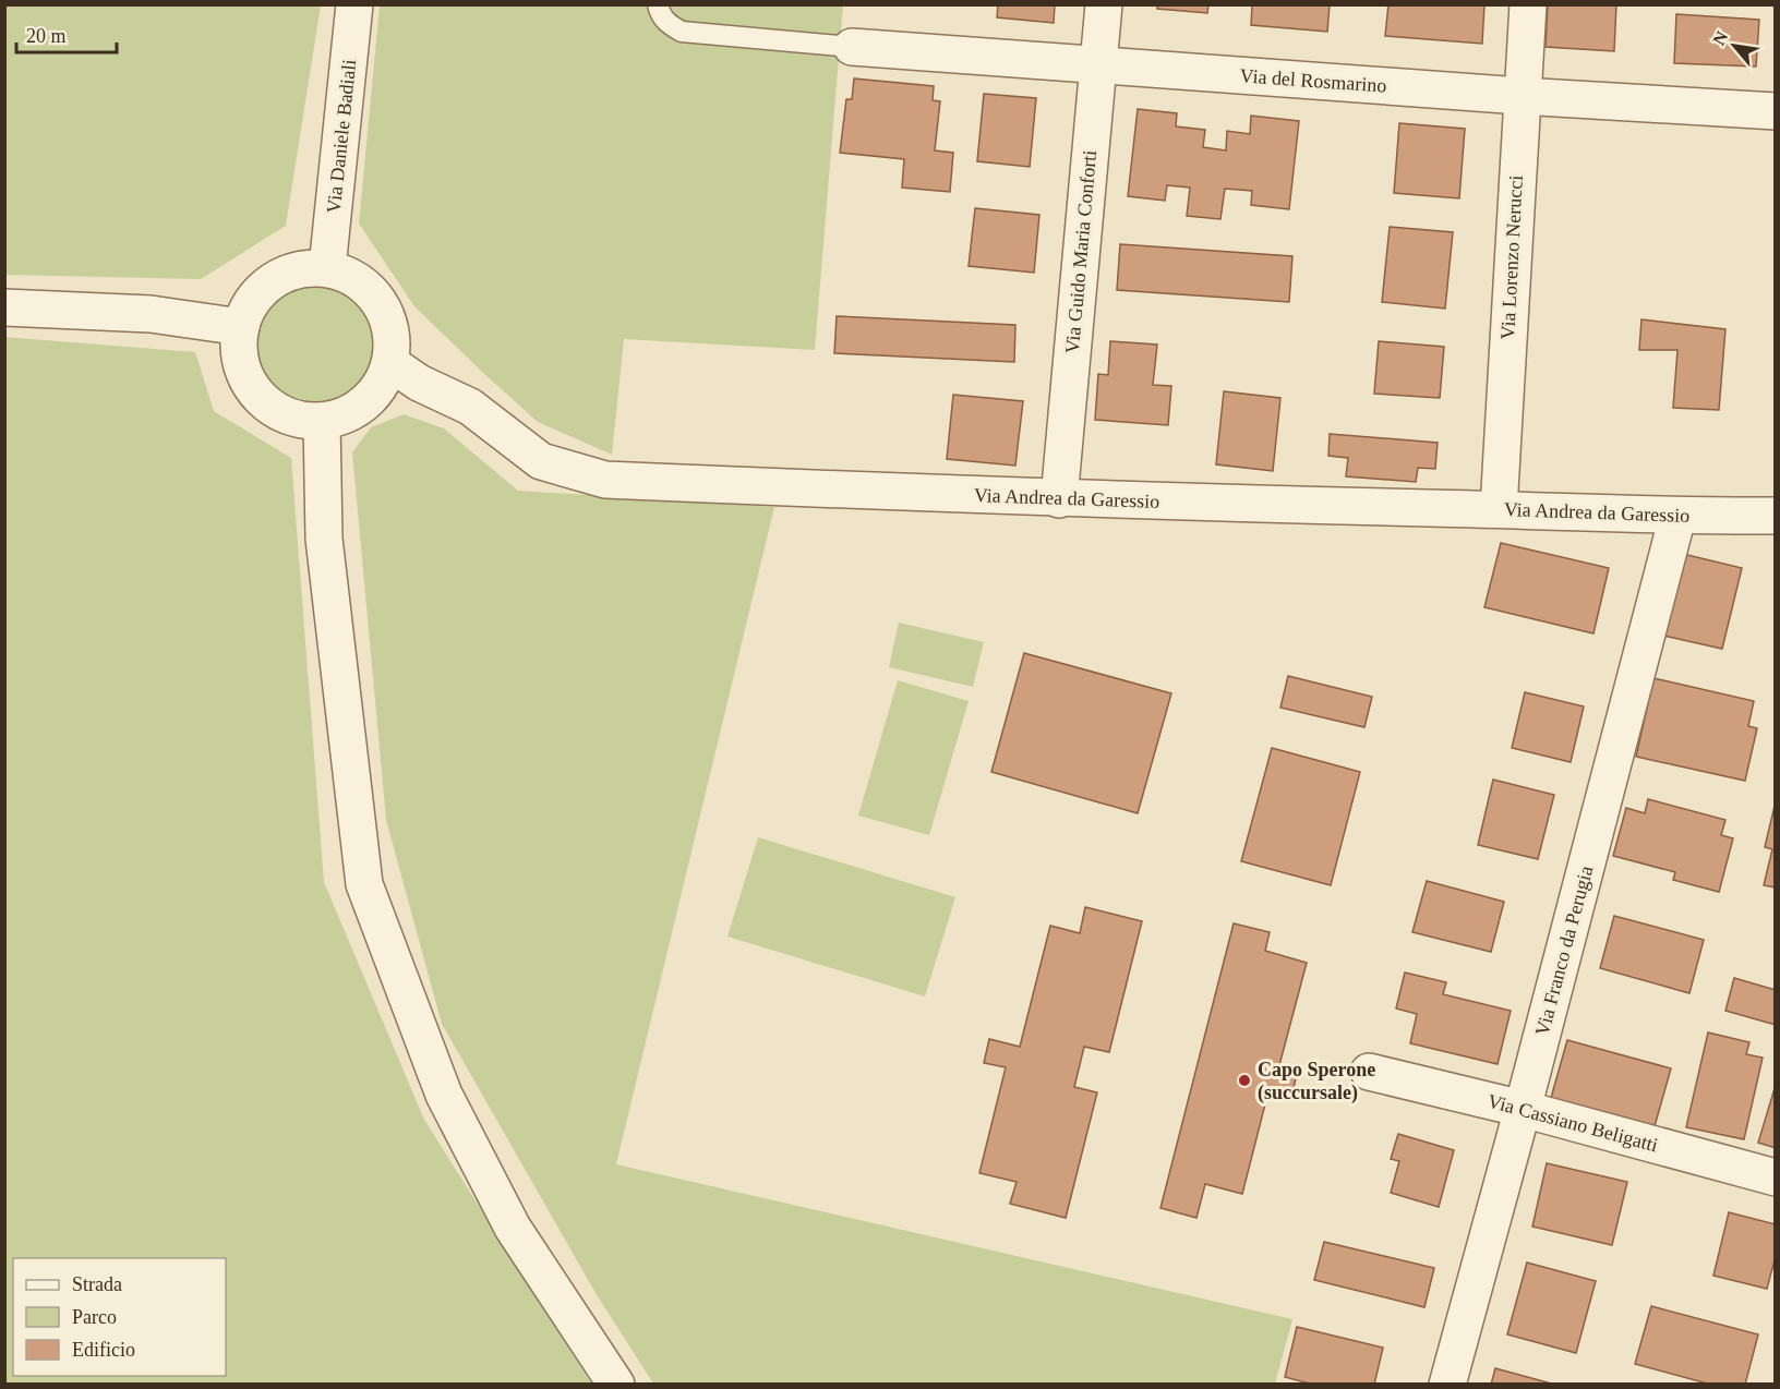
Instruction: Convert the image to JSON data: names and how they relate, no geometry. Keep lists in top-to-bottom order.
{
  "streets": {
    "street": [
      "Via del Rosmarino",
      "Via Daniele Badiali",
      "Via Guido Maria Conforti",
      "Via Lorenzo Nerucci",
      "Via Andrea da Garessio",
      "Via Franco da Perugia",
      "Via Cassiano Beligatti"
    ]
  },
  "crossings": [
    ["Via del Rosmarino", "Via Guido Maria Conforti"],
    ["Via del Rosmarino", "Via Lorenzo Nerucci"],
    ["Via Daniele Badiali", "Via Andrea da Garessio"],
    ["Via Guido Maria Conforti", "Via Andrea da Garessio"],
    ["Via Lorenzo Nerucci", "Via Andrea da Garessio"],
    ["Via Andrea da Garessio", "Via Franco da Perugia"],
    ["Via Franco da Perugia", "Via Cassiano Beligatti"]
  ],
  "places": ["Capo Sperone (succursale)"],
  "legend": ["Strada", "Parco", "Edificio"],
  "scale_bar": "20 m",
  "north": "top left"
}
